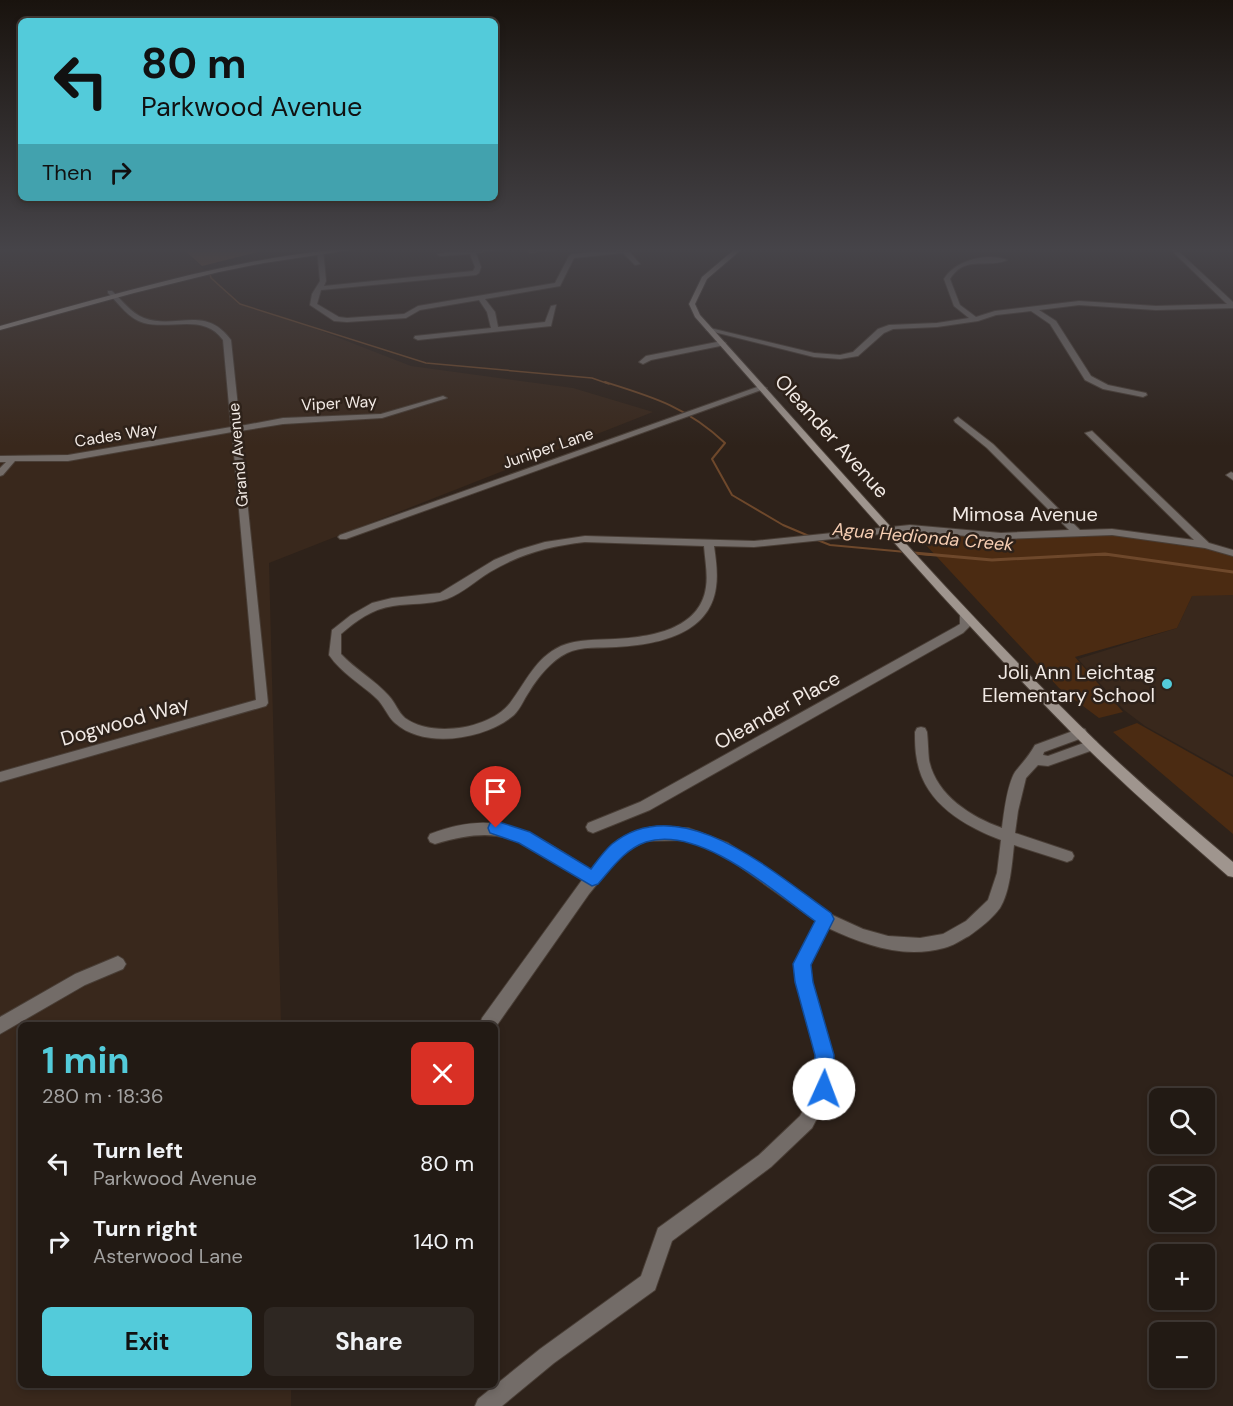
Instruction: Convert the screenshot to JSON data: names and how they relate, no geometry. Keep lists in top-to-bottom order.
{
  "streets": {
    "street": [
      "Viper Way",
      "Cades Way",
      "Oleander Avenue",
      "Juniper Lane",
      "Grand Avenue",
      "Mimosa Avenue",
      "Oleander Place",
      "Dogwood Way"
    ]
  },
  "crossings": [
    ["Viper Way", "Cades Way"],
    ["Viper Way", "Grand Avenue"],
    ["Cades Way", "Grand Avenue"],
    ["Oleander Avenue", "Juniper Lane"],
    ["Oleander Avenue", "Mimosa Avenue"],
    ["Oleander Avenue", "Oleander Place"],
    ["Grand Avenue", "Dogwood Way"]
  ],
  "water": ["Agua Hedionda Creek"],
  "places": ["Joli Ann Leichtag Elementary School"],
  "page": {
    "turn": ["80 m", "Parkwood Avenue"],
    "then": "Then",
    "heading": ["1 min", "280 m · 18:36"],
    "map_buttons": ["+", "−"],
    "list": [
      {
        "name": "Turn left",
        "note": "Parkwood Avenue",
        "value": "80 m"
      },
      {
        "name": "Turn right",
        "note": "Asterwood Lane",
        "value": "140 m"
      }
    ],
    "buttons": ["Exit", "Share"]
  }
}
